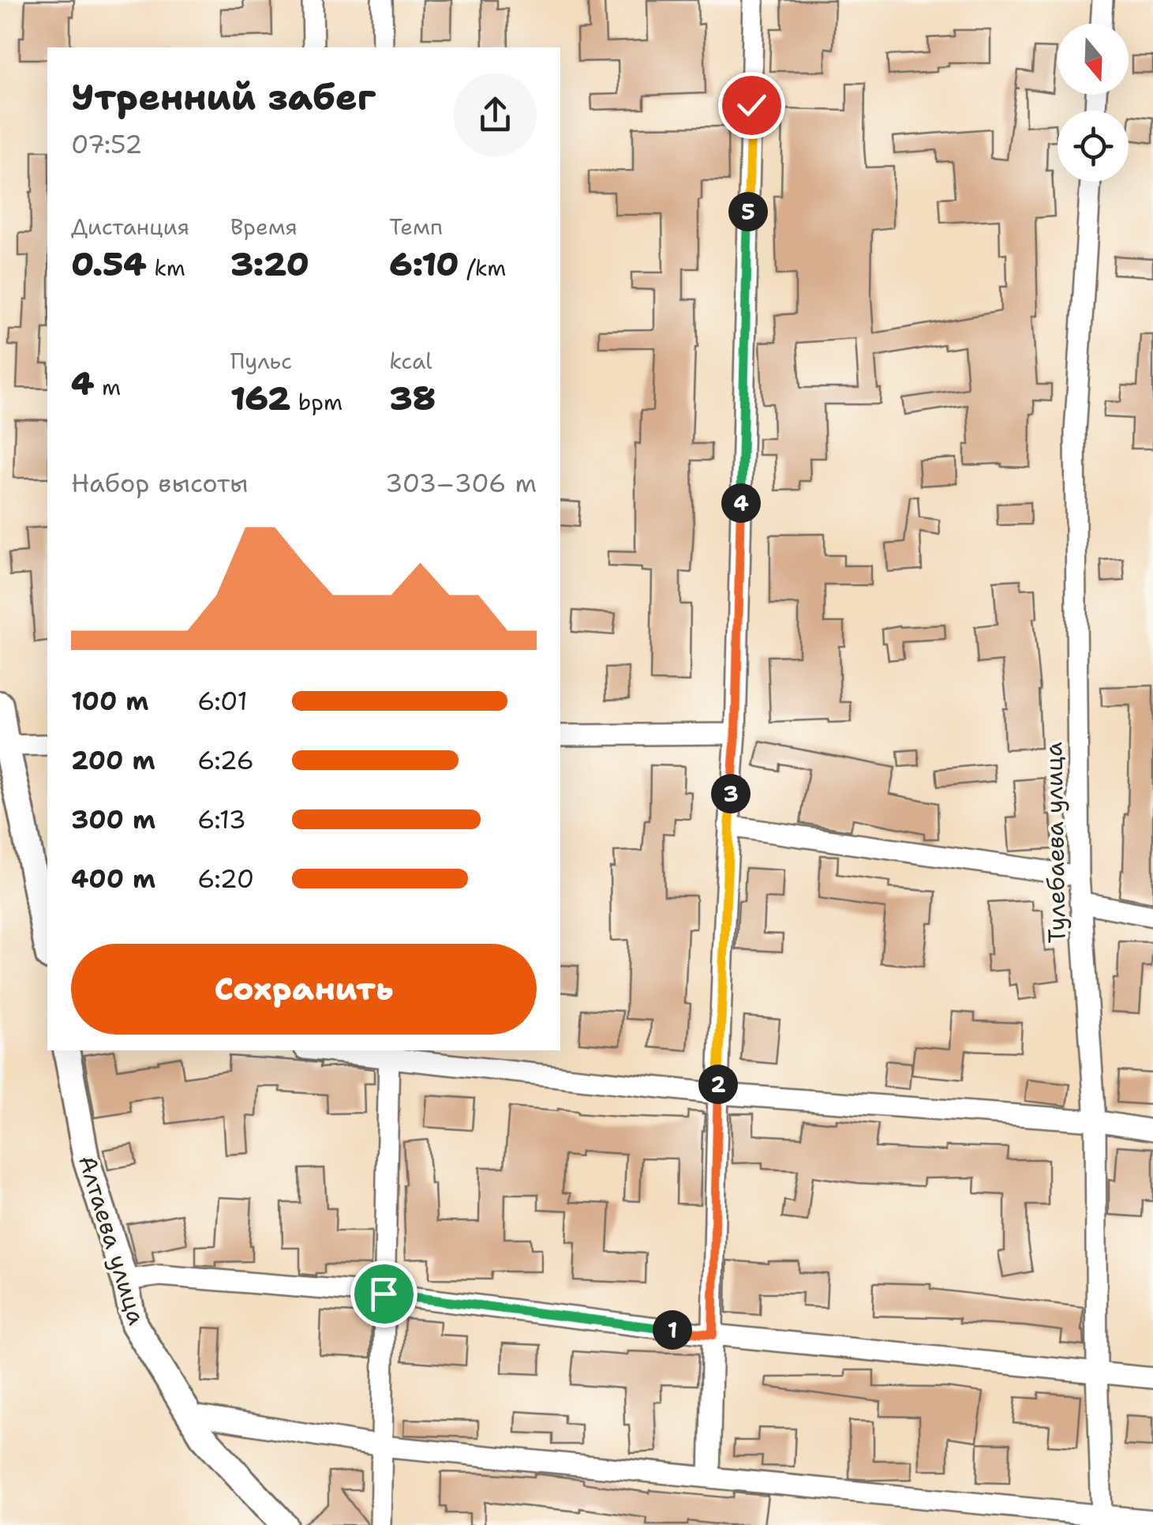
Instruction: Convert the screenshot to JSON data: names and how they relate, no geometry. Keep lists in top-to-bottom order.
{
  "streets": {
    "main road": ["Алтаева улица"],
    "street": ["Тулебаева улица"]
  },
  "north": "bottom",
  "page": {
    "heading": ["Утренний забег", "07:52"],
    "stats": [
      ["Дистанция", "0.54 km"],
      ["Время", "3:20"],
      ["Темп", "6:10 /km"],
      ["4 m"],
      ["Пульс", "162 bpm"],
      ["kcal", "38"]
    ],
    "pins": [
      "5",
      "4",
      "3",
      "2",
      "1"
    ],
    "chart": ["Набор высоты", "303–306 m"],
    "list": [
      {
        "name": "100 m",
        "note": "6:01"
      },
      {
        "name": "200 m",
        "note": "6:26"
      },
      {
        "name": "300 m",
        "note": "6:13"
      },
      {
        "name": "400 m",
        "note": "6:20"
      }
    ],
    "buttons": "Сохранить"
  }
}
